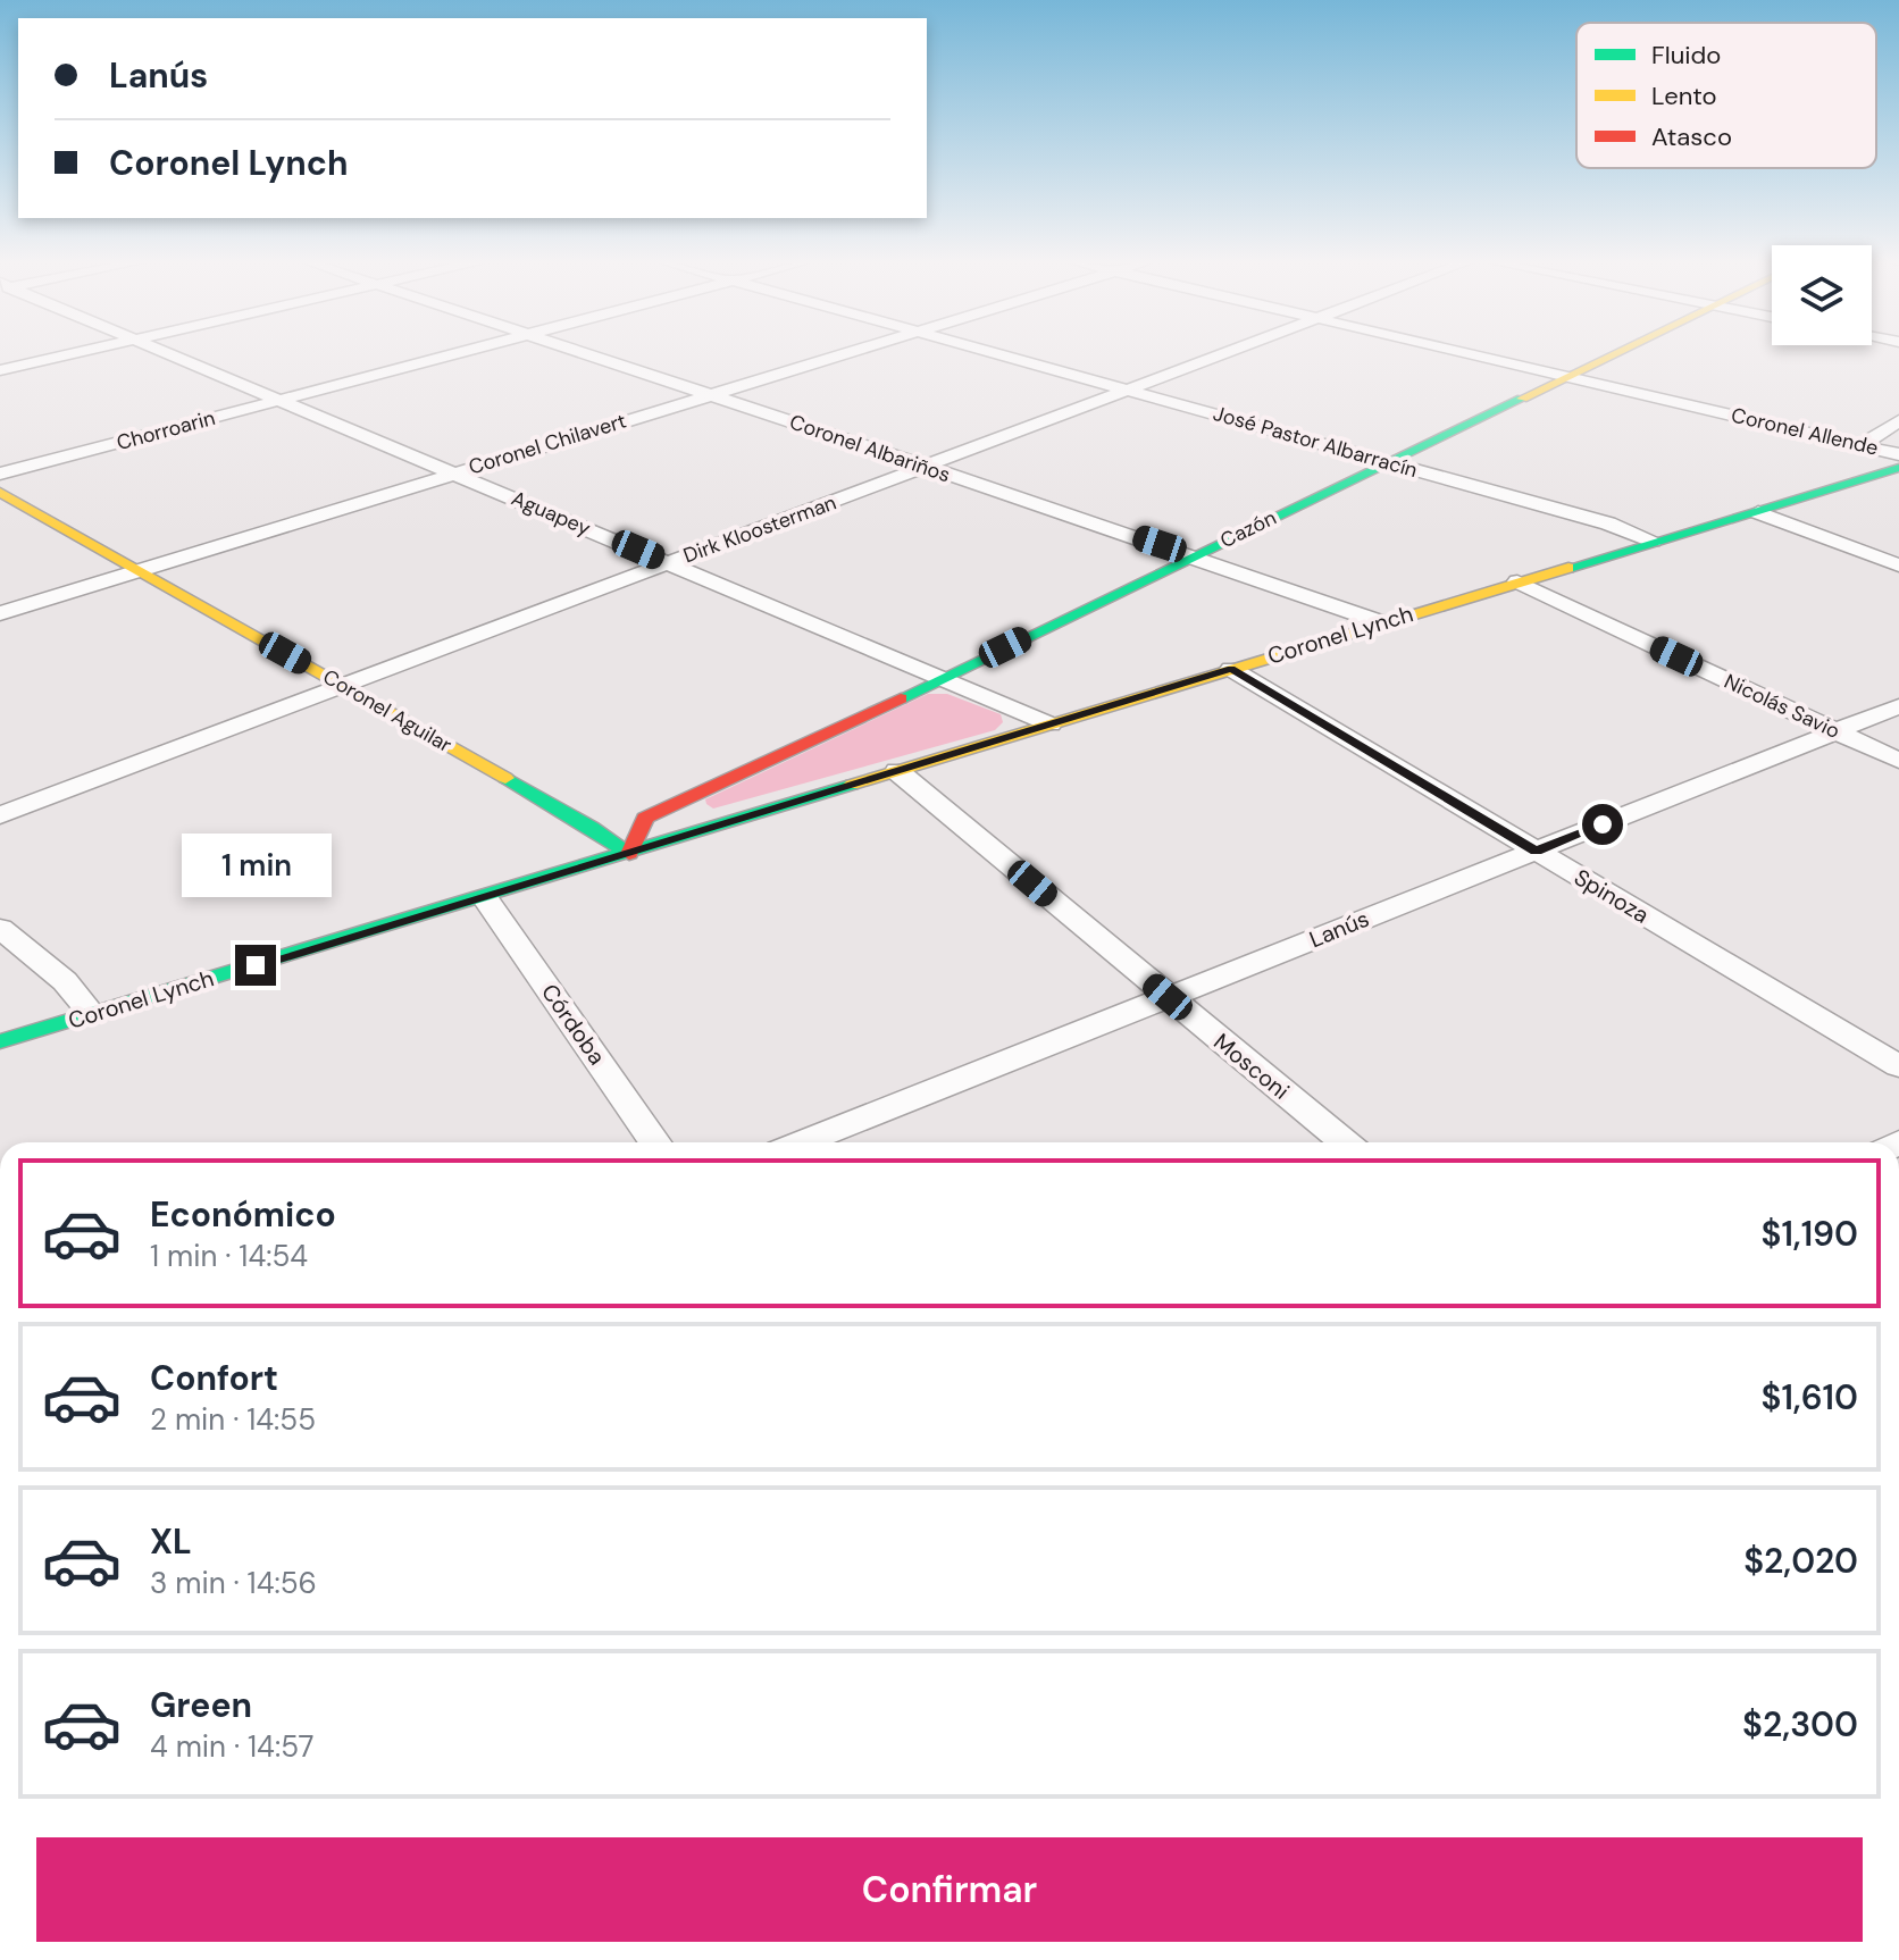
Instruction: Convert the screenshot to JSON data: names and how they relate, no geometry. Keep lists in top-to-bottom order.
{
  "streets": {
    "street": [
      "Chorroarin",
      "Coronel Allende",
      "José Pastor Albarracín",
      "Coronel Chilavert",
      "Coronel Albariños",
      "Aguapey",
      "Dirk Kloosterman",
      "Cazón",
      "Coronel Lynch",
      "Nicolás Savio",
      "Coronel Aguilar",
      "Spinoza",
      "Lanús",
      "Córdoba",
      "Mosconi"
    ]
  },
  "crossings": [
    ["Chorroarin", "Aguapey"],
    ["Coronel Allende", "Cazón"],
    ["José Pastor Albarracín", "Dirk Kloosterman"],
    ["José Pastor Albarracín", "Cazón"],
    ["José Pastor Albarracín", "Coronel Lynch"],
    ["Coronel Chilavert", "Coronel Albariños"],
    ["Coronel Chilavert", "Aguapey"],
    ["Coronel Chilavert", "Coronel Aguilar"],
    ["Coronel Albariños", "Dirk Kloosterman"],
    ["Coronel Albariños", "Cazón"],
    ["Coronel Albariños", "Coronel Lynch"],
    ["Aguapey", "Dirk Kloosterman"],
    ["Aguapey", "Cazón"],
    ["Aguapey", "Coronel Lynch"],
    ["Dirk Kloosterman", "Coronel Aguilar"],
    ["Cazón", "Coronel Lynch"],
    ["Cazón", "Coronel Aguilar"],
    ["Coronel Lynch", "Nicolás Savio"],
    ["Coronel Lynch", "Coronel Aguilar"],
    ["Coronel Lynch", "Spinoza"],
    ["Coronel Lynch", "Córdoba"],
    ["Coronel Lynch", "Mosconi"],
    ["Nicolás Savio", "Lanús"],
    ["Spinoza", "Lanús"],
    ["Lanús", "Mosconi"]
  ],
  "legend": ["Fluido", "Lento", "Atasco"],
  "page": {
    "banner": ["Lanús", "Coronel Lynch"],
    "bubble": "1 min",
    "list": [
      {
        "name": "Económico",
        "note": "1 min · 14:54",
        "value": "$1,190"
      },
      {
        "name": "Confort",
        "note": "2 min · 14:55",
        "value": "$1,610"
      },
      {
        "name": "XL",
        "note": "3 min · 14:56",
        "value": "$2,020"
      },
      {
        "name": "Green",
        "note": "4 min · 14:57",
        "value": "$2,300"
      }
    ],
    "buttons": "Confirmar"
  }
}
